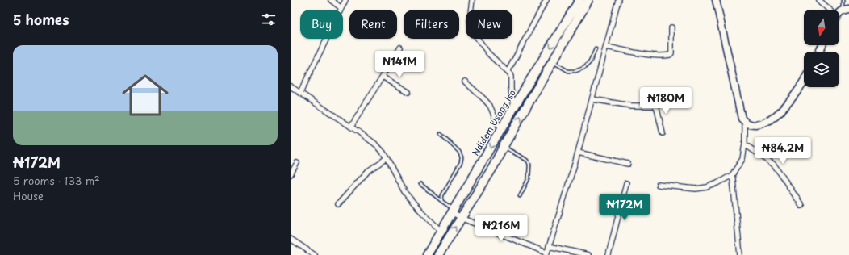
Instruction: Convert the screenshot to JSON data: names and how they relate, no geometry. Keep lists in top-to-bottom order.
{
  "streets": {
    "highway": ["Ndidem Usong Iso"]
  },
  "north": "bottom",
  "page": {
    "heading": "5 homes",
    "chip": [
      "Buy",
      "Rent",
      "Filters",
      "New"
    ],
    "list": [
      {
        "name": "₦172M",
        "note": "5 rooms · 133 m² · House"
      }
    ],
    "price": [
      "₦141M",
      "₦180M",
      "₦84.2M",
      "₦172M",
      "₦216M"
    ]
  }
}
